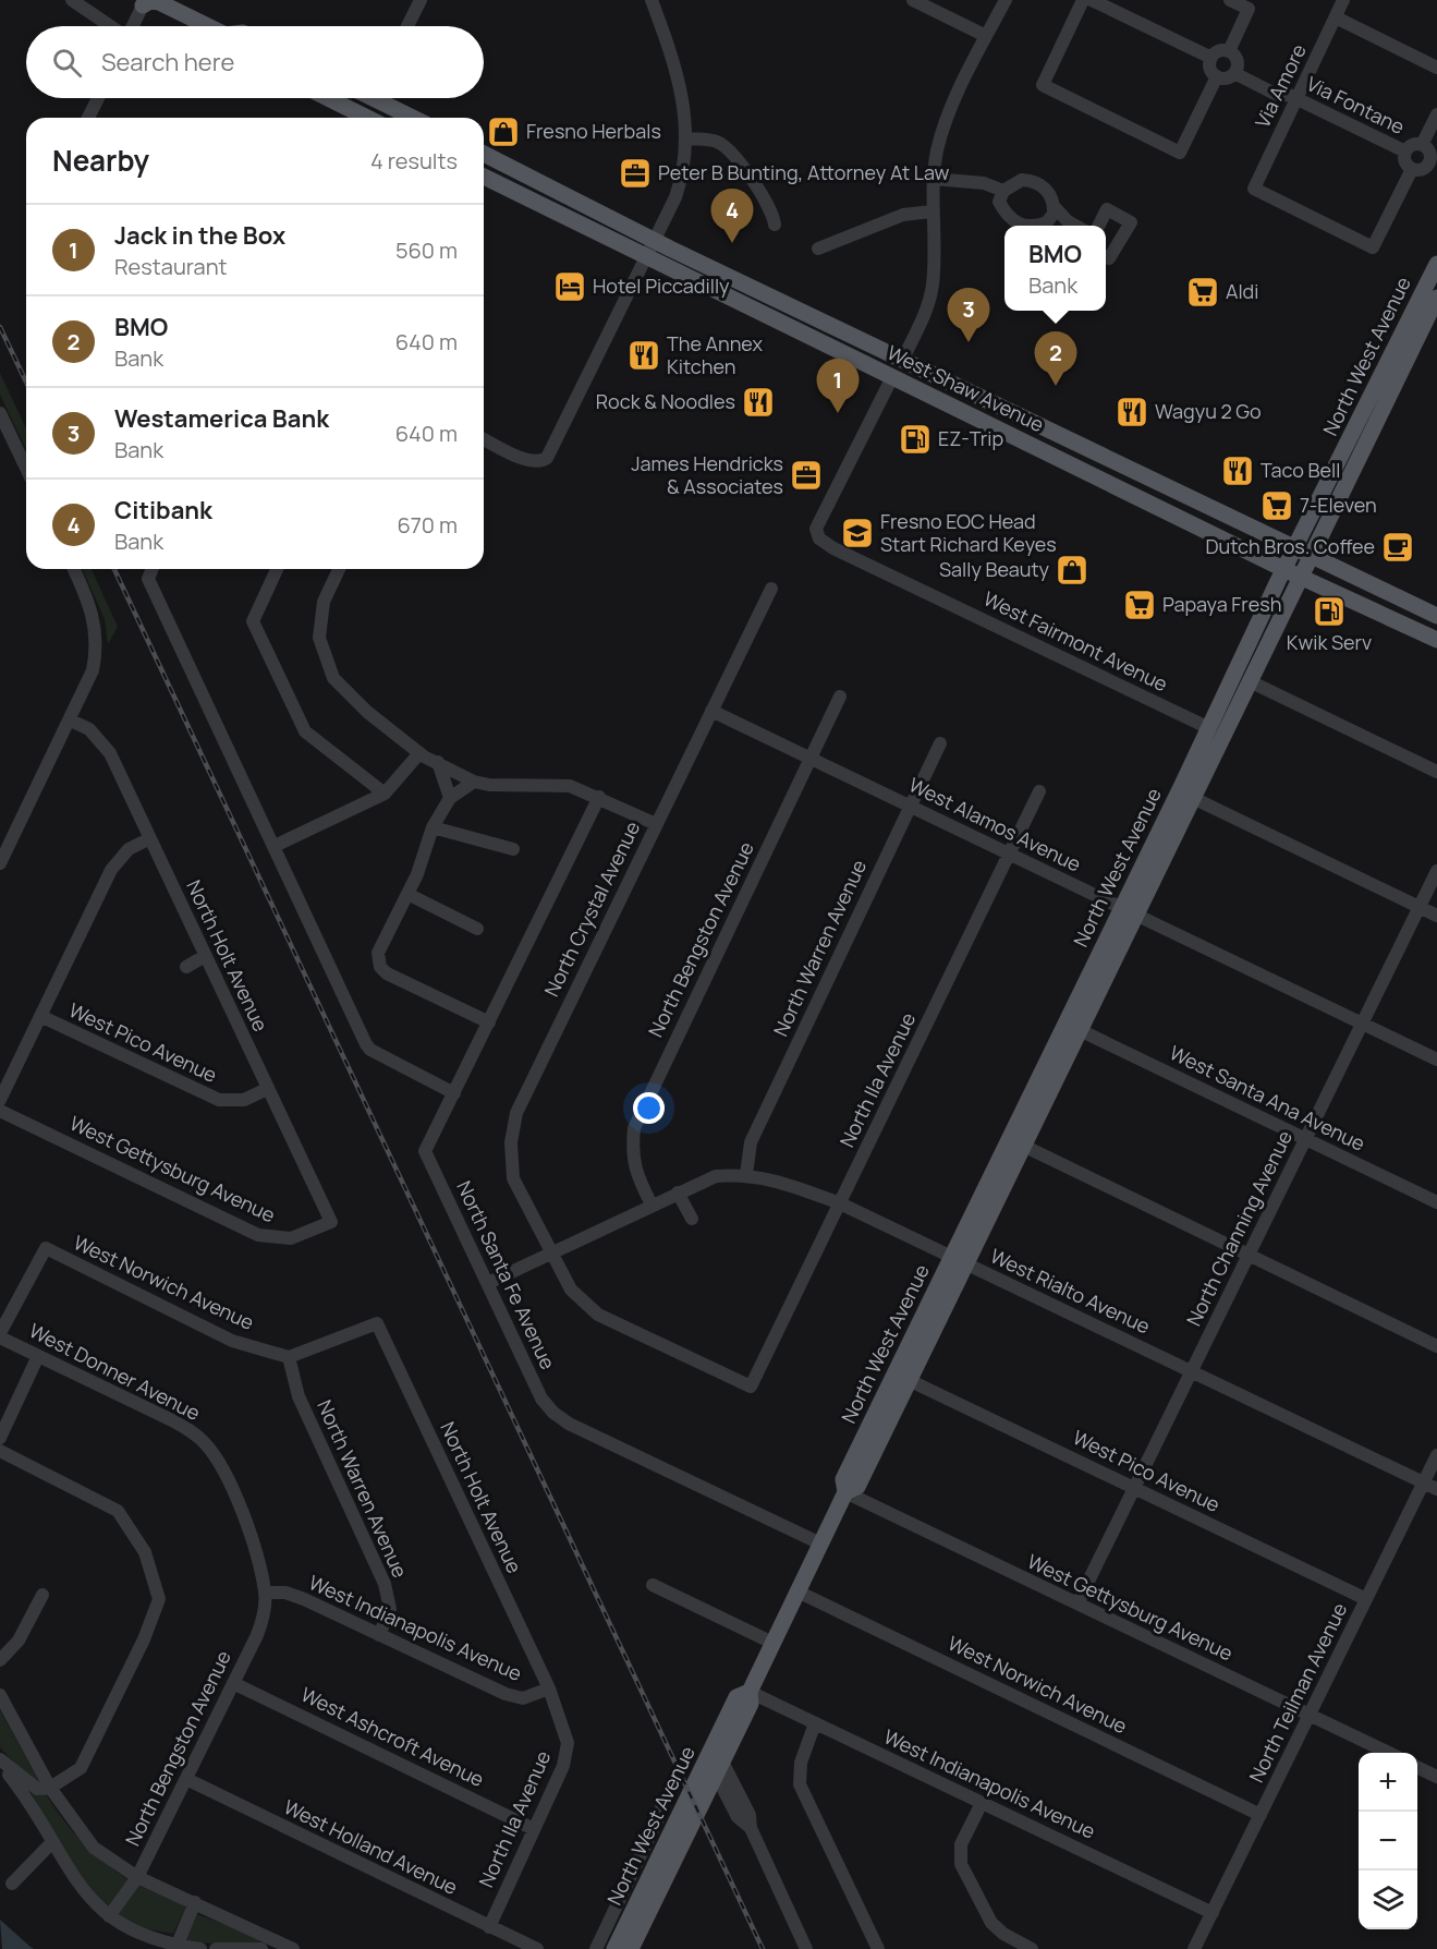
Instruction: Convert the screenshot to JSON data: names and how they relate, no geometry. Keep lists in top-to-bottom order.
{
  "streets": {
    "main road": ["North West Avenue", "West Shaw Avenue"],
    "street": [
      "Via Amore",
      "Via Fontane",
      "West Fairmont Avenue",
      "West Alamos Avenue",
      "North Crystal Avenue",
      "North Bengston Avenue",
      "North Warren Avenue",
      "North Holt Avenue",
      "West Pico Avenue",
      "North Ila Avenue",
      "West Santa Ana Avenue",
      "West Gettysburg Avenue",
      "North Channing Avenue",
      "North Santa Fe Avenue",
      "West Norwich Avenue",
      "West Rialto Avenue",
      "West Donner Avenue",
      "West Indianapolis Avenue",
      "North Teilman Avenue",
      "West Ashcroft Avenue",
      "West Holland Avenue"
    ]
  },
  "crossings": [
    ["Via Amore", "Via Fontane"],
    ["North West Avenue", "West Shaw Avenue"],
    ["North West Avenue", "West Fairmont Avenue"],
    ["North West Avenue", "West Alamos Avenue"],
    ["North West Avenue", "West Pico Avenue"],
    ["North West Avenue", "West Santa Ana Avenue"],
    ["North West Avenue", "West Gettysburg Avenue"],
    ["North West Avenue", "North Santa Fe Avenue"],
    ["North West Avenue", "West Norwich Avenue"],
    ["North West Avenue", "West Rialto Avenue"],
    ["North West Avenue", "West Indianapolis Avenue"],
    ["West Shaw Avenue", "West Fairmont Avenue"],
    ["West Alamos Avenue", "North Crystal Avenue"],
    ["West Alamos Avenue", "North Bengston Avenue"],
    ["West Alamos Avenue", "North Warren Avenue"],
    ["West Alamos Avenue", "North Ila Avenue"],
    ["West Alamos Avenue", "North Channing Avenue"],
    ["North Crystal Avenue", "North Ila Avenue"],
    ["North Crystal Avenue", "West Rialto Avenue"],
    ["North Bengston Avenue", "West Rialto Avenue"],
    ["North Bengston Avenue", "West Donner Avenue"],
    ["North Bengston Avenue", "West Indianapolis Avenue"],
    ["North Bengston Avenue", "West Ashcroft Avenue"],
    ["North Bengston Avenue", "West Holland Avenue"],
    ["North Warren Avenue", "North Holt Avenue"],
    ["North Warren Avenue", "West Norwich Avenue"],
    ["North Warren Avenue", "West Rialto Avenue"],
    ["North Warren Avenue", "West Indianapolis Avenue"],
    ["North Holt Avenue", "West Pico Avenue"],
    ["North Holt Avenue", "North Ila Avenue"],
    ["North Holt Avenue", "West Gettysburg Avenue"],
    ["North Holt Avenue", "West Norwich Avenue"],
    ["North Holt Avenue", "West Indianapolis Avenue"],
    ["West Pico Avenue", "North Channing Avenue"],
    ["West Pico Avenue", "North Teilman Avenue"],
    ["North Ila Avenue", "West Rialto Avenue"],
    ["North Ila Avenue", "West Indianapolis Avenue"],
    ["North Ila Avenue", "West Ashcroft Avenue"],
    ["North Ila Avenue", "West Holland Avenue"],
    ["West Santa Ana Avenue", "North Channing Avenue"],
    ["West Gettysburg Avenue", "North Channing Avenue"],
    ["West Gettysburg Avenue", "North Teilman Avenue"],
    ["North Channing Avenue", "West Rialto Avenue"],
    ["North Santa Fe Avenue", "West Rialto Avenue"],
    ["West Norwich Avenue", "West Donner Avenue"],
    ["West Norwich Avenue", "North Teilman Avenue"],
    ["West Rialto Avenue", "North Teilman Avenue"],
    ["West Donner Avenue", "West Indianapolis Avenue"],
    ["West Indianapolis Avenue", "North Teilman Avenue"]
  ],
  "places": {
    "shop": ["Fresno Herbals", "Sally Beauty"],
    "office": ["Peter B Bunting, Attorney At Law", "James Hendricks & Associates"],
    "hotel": ["Hotel Piccadilly"],
    "supermarket": ["Aldi", "7-Eleven", "Papaya Fresh"],
    "restaurant": [
      "The Annex Kitchen",
      "Rock & Noodles",
      "Wagyu 2 Go",
      "Taco Bell"
    ],
    "fuel station": ["EZ-Trip", "Kwik Serv"],
    "school or university": ["Fresno EOC Head Start Richard Keyes"],
    "cafe": ["Dutch Bros. Coffee"]
  },
  "page": {
    "search": "Search here",
    "heading": ["Nearby", "4 results"],
    "pins": [
      "4",
      "3",
      "2",
      "1"
    ],
    "list": [
      {
        "mark": "1",
        "name": "Jack in the Box",
        "note": "Restaurant",
        "value": "560 m"
      },
      {
        "mark": "2",
        "name": "BMO",
        "note": "Bank",
        "value": "640 m"
      },
      {
        "mark": "3",
        "name": "Westamerica Bank",
        "note": "Bank",
        "value": "640 m"
      },
      {
        "mark": "4",
        "name": "Citibank",
        "note": "Bank",
        "value": "670 m"
      }
    ],
    "popup": ["BMO", "Bank"],
    "map_buttons": ["+", "−"]
  }
}
